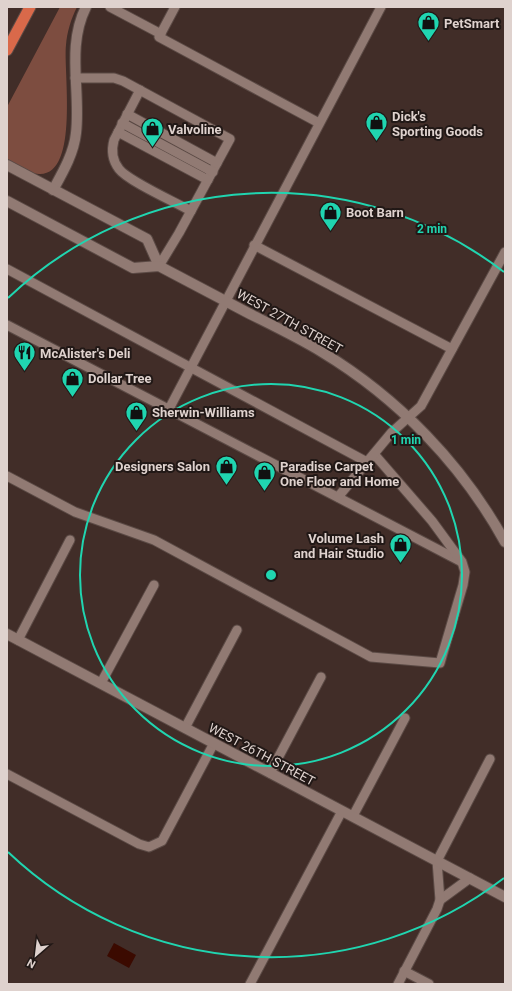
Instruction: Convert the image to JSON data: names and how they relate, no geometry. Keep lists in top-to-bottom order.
{
  "streets": {
    "street": ["WEST 27TH STREET", "WEST 26TH STREET"]
  },
  "places": {
    "shop": [
      "PetSmart",
      "Dick's Sporting Goods",
      "Valvoline",
      "Boot Barn",
      "Dollar Tree",
      "Sherwin-Williams",
      "Designers Salon",
      "Paradise Carpet One Floor and Home",
      "Volume Lash and Hair Studio"
    ],
    "restaurant": ["McAlister's Deli"]
  },
  "north": "bottom left",
  "rings": ["2 min", "1 min"]
}
